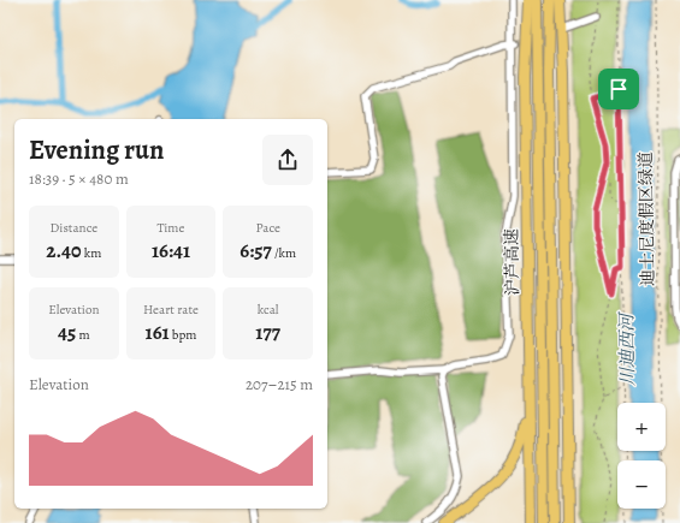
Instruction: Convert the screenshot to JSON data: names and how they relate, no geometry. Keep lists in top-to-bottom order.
{
  "streets": {
    "highway": ["沪芦高速"],
    "path": ["迪士尼度假区绿道"]
  },
  "water": ["川迪西河"],
  "page": {
    "heading": ["Evening run", "18:39 · 5 × 480 m"],
    "stats": [
      ["Distance", "2.40 km"],
      ["Time", "16:41"],
      ["Pace", "6:57 /km"],
      ["Elevation", "45 m"],
      ["Heart rate", "161 bpm"],
      ["kcal", "177"]
    ],
    "chart": ["Elevation", "207–215 m"],
    "map_buttons": ["+", "−"]
  }
}
